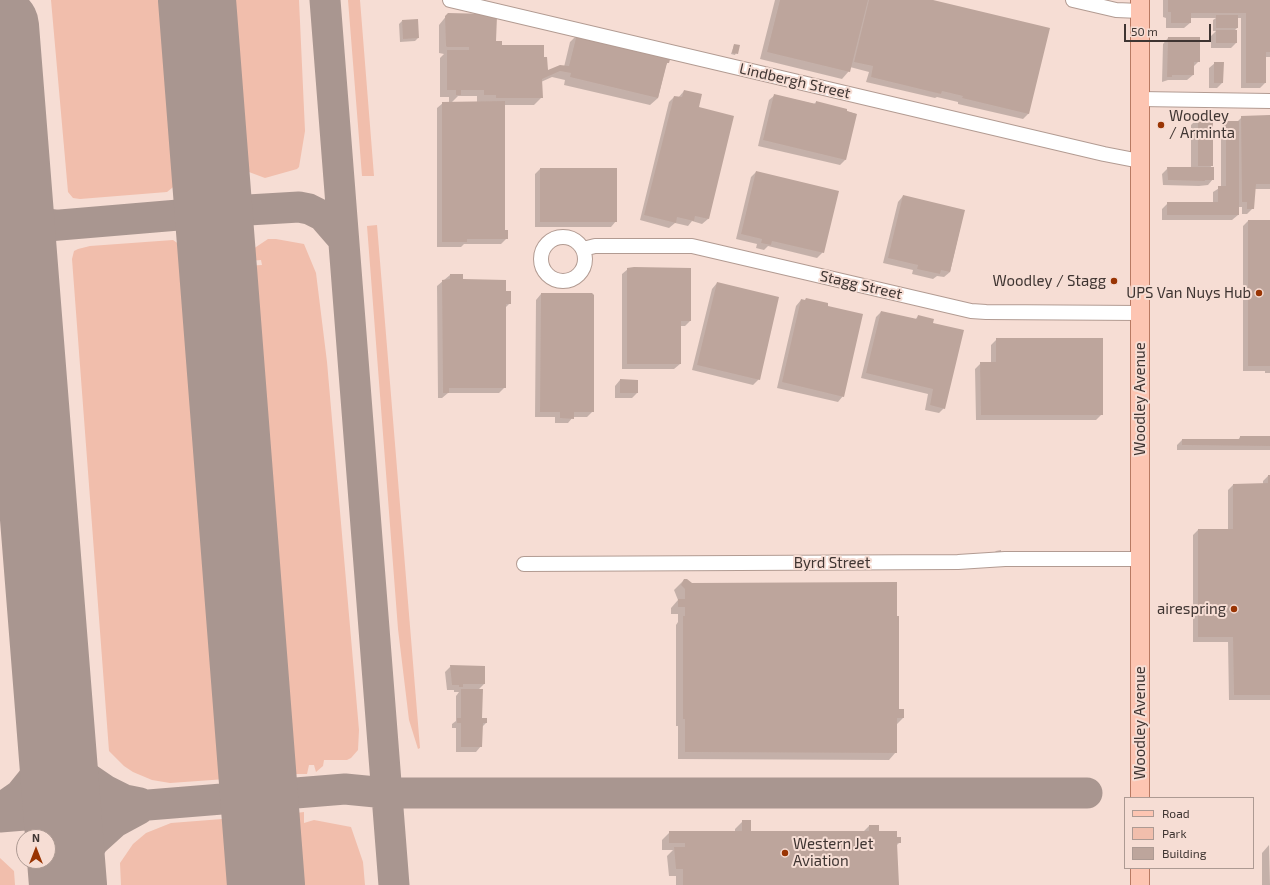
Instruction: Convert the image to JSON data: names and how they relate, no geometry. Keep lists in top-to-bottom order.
{
  "streets": {
    "main road": ["Woodley Avenue"],
    "street": ["Lindbergh Street", "Stagg Street", "Byrd Street"]
  },
  "crossings": [
    ["Lindbergh Street", "Woodley Avenue"],
    ["Stagg Street", "Woodley Avenue"],
    ["Woodley Avenue", "Byrd Street"]
  ],
  "places": [
    "Woodley / Arminta",
    "Woodley / Stagg",
    "UPS Van Nuys Hub",
    "airespring",
    "Western Jet Aviation"
  ],
  "legend": ["Road", "Park", "Building"],
  "scale_bar": "50 m",
  "north": "top"
}
